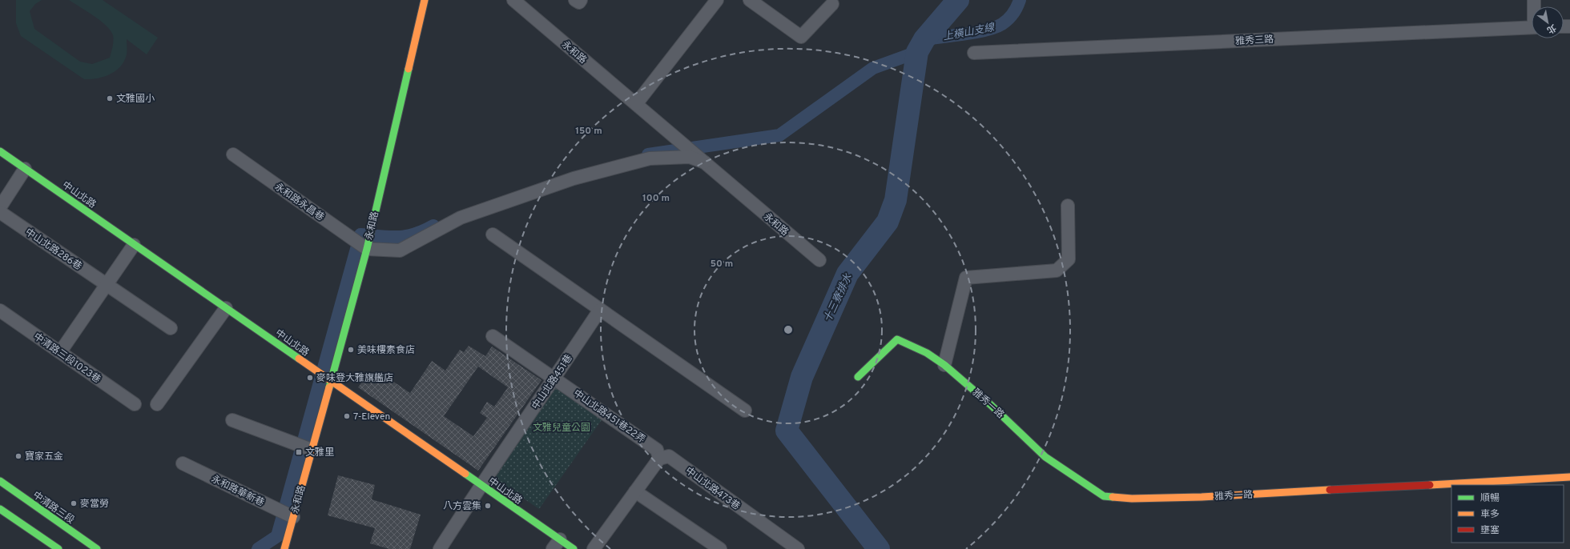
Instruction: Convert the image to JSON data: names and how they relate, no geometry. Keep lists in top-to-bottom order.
{
  "streets": {
    "street": [
      "雅秀三路",
      "永和路",
      "中山北路",
      "永和路永昌巷",
      "中山北路286巷",
      "中清路三段1023巷",
      "中山北路451巷",
      "雅秀一路",
      "中山北路451巷22弄",
      "中山北路473巷",
      "永和路華新巷",
      "中清路三段"
    ]
  },
  "crossings": [
    ["永和路", "中山北路"],
    ["永和路", "永和路永昌巷"],
    ["永和路", "永和路華新巷"],
    ["中山北路", "中山北路451巷"],
    ["中山北路451巷", "中山北路451巷22弄"],
    ["中山北路451巷22弄", "中山北路473巷"]
  ],
  "water": ["上橫山支線", "十三寮排水"],
  "parks": ["文雅兒童公園"],
  "places": {
    "other": [
      "文雅國小",
      "美味樓素食店",
      "麥味登大雅旗艦店",
      "7-Eleven",
      "寶家五金",
      "麥當勞",
      "八方雲集"
    ],
    "transit": ["文雅里"]
  },
  "legend": ["順暢", "車多", "壅塞"],
  "north": "bottom right",
  "rings": ["150 m", "100 m", "50 m"]
}
